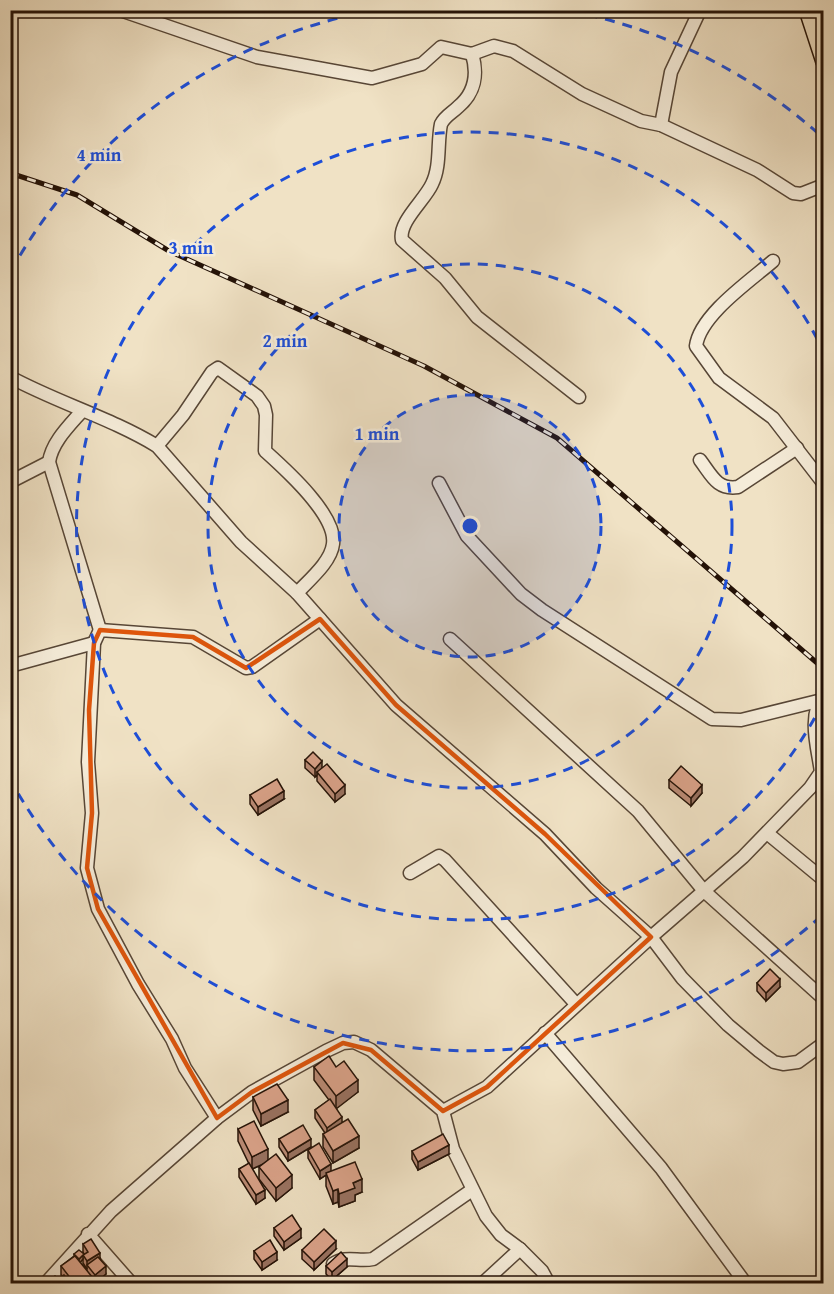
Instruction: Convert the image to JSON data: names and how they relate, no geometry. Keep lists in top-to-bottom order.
{
  "rings": [
    "4 min",
    "3 min",
    "2 min",
    "1 min"
  ]
}
